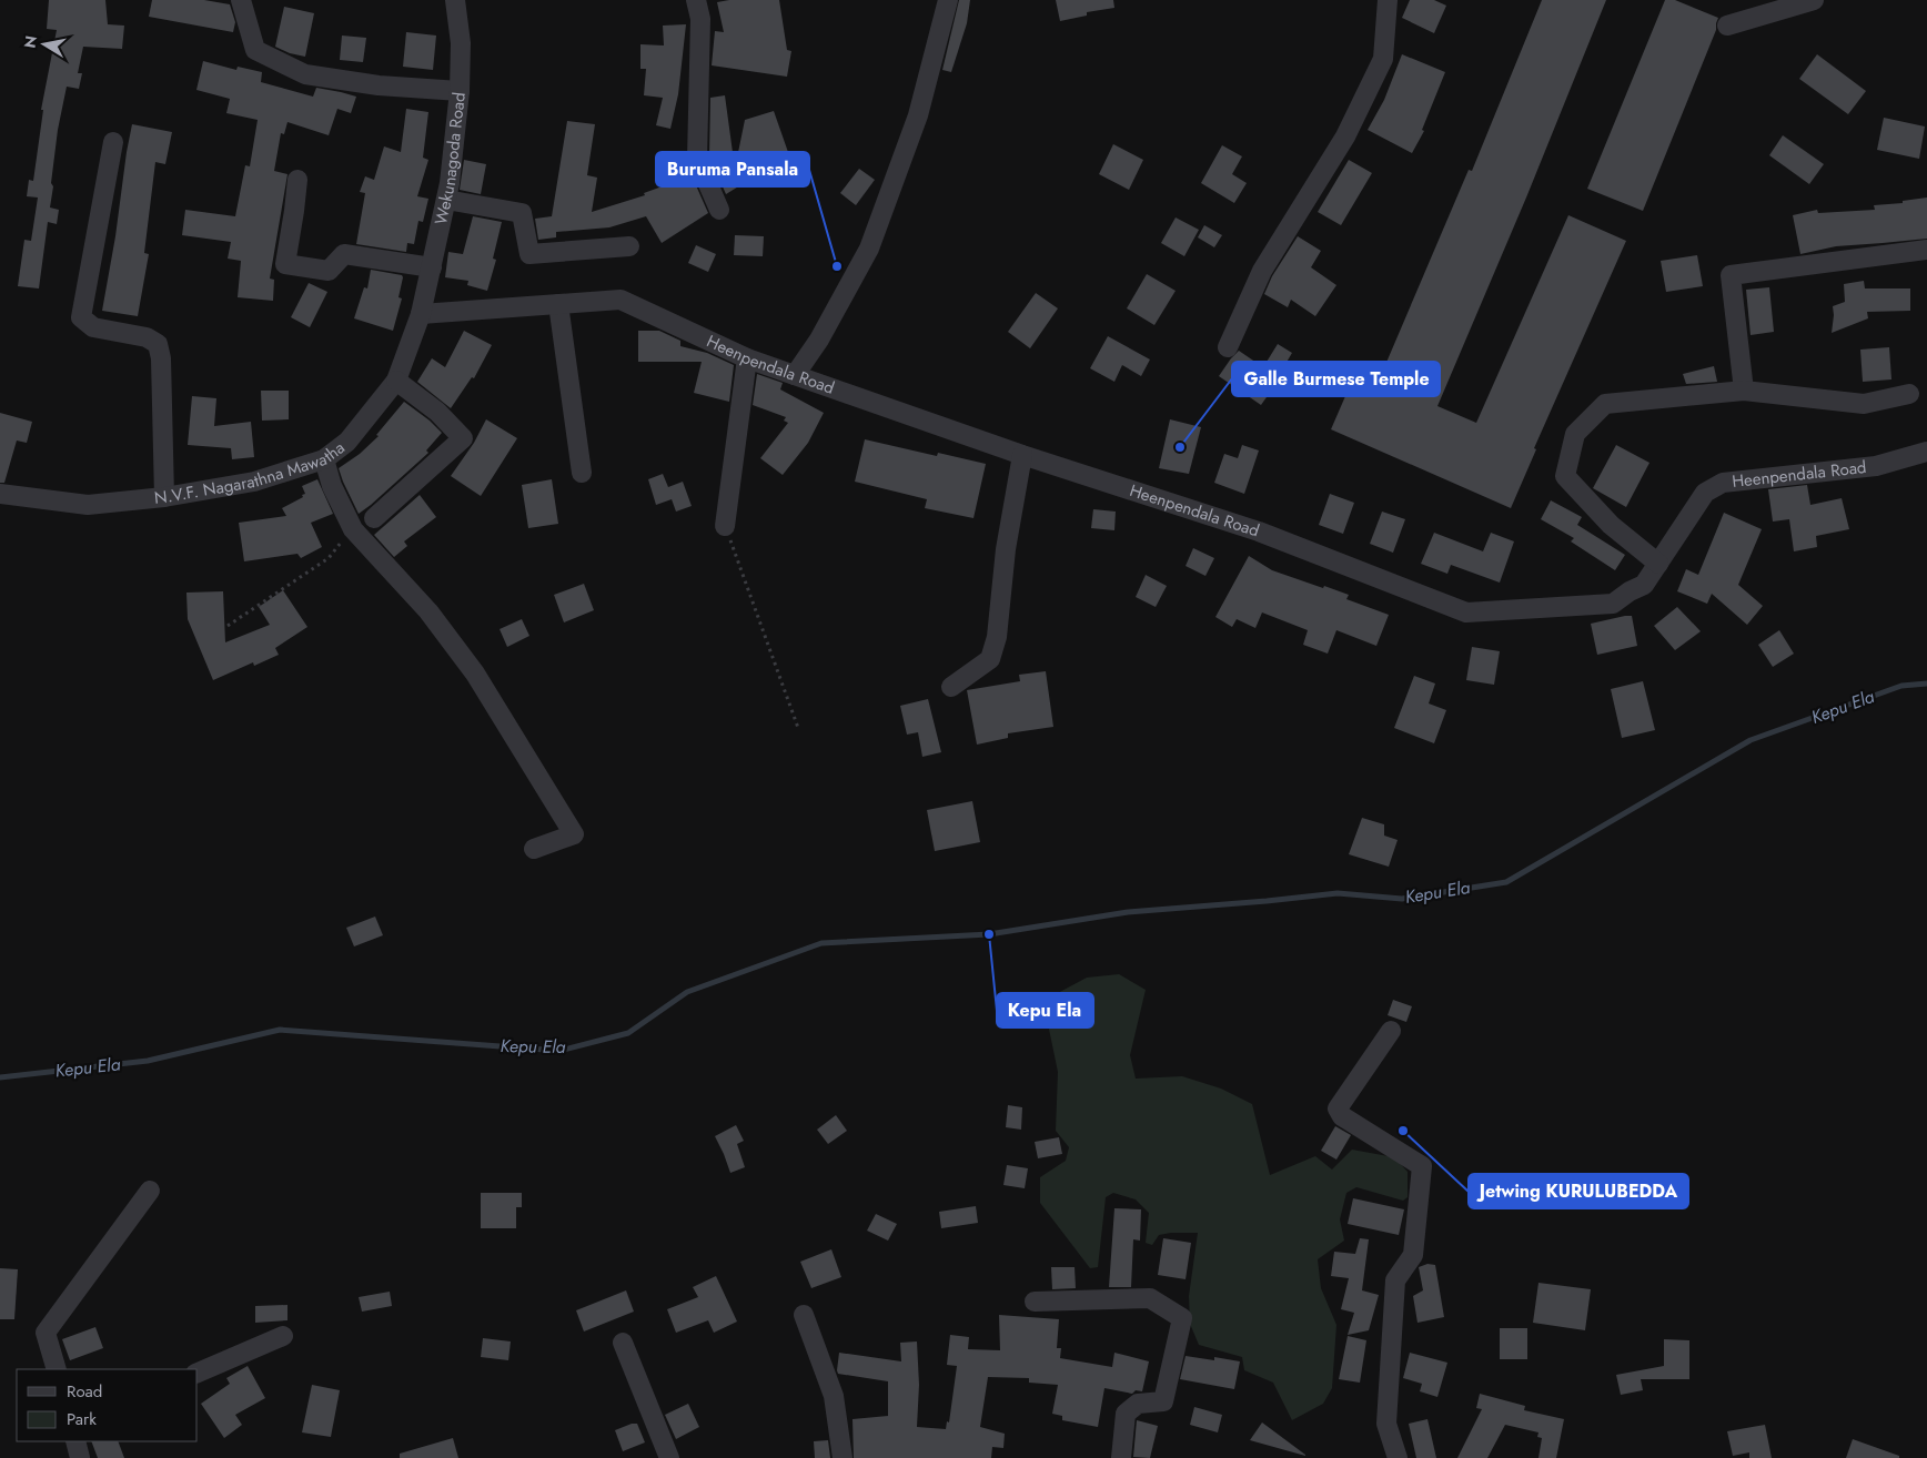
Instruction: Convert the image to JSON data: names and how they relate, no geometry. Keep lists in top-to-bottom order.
{
  "streets": {
    "street": ["Wekunagoda Road", "Heenpendala Road", "N.V.F. Nagarathna Mawatha"]
  },
  "crossings": [
    ["Wekunagoda Road", "Heenpendala Road"],
    ["Wekunagoda Road", "N.V.F. Nagarathna Mawatha"],
    ["Heenpendala Road", "N.V.F. Nagarathna Mawatha"]
  ],
  "water": ["Kepu Ela"],
  "places": [
    "Buruma Pansala",
    "Galle Burmese Temple",
    "Kepu Ela",
    "Jetwing KURULUBEDDA"
  ],
  "legend": ["Road", "Park"],
  "north": "left"
}
